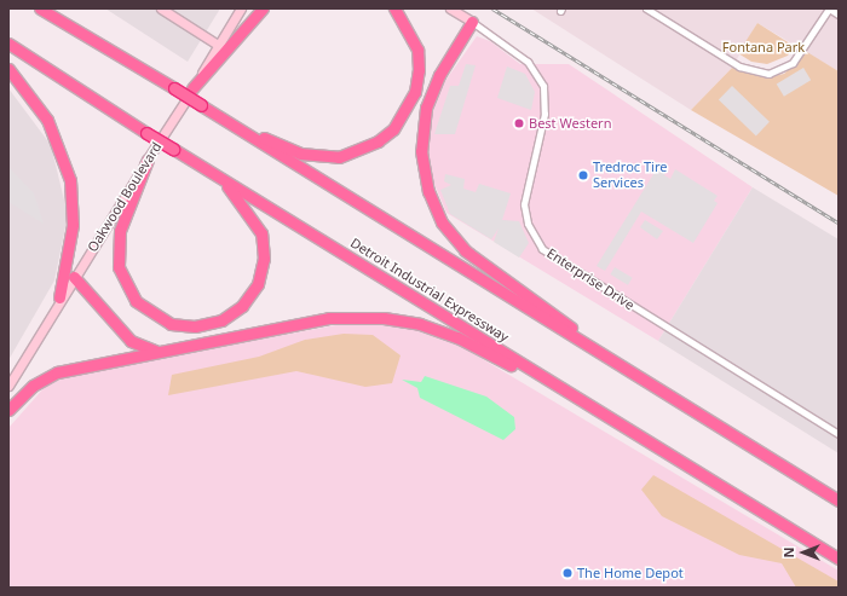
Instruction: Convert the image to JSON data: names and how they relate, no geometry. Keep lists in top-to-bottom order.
{
  "streets": {
    "highway": ["Detroit Industrial Expressway"],
    "main road": ["Oakwood Boulevard", "Enterprise Drive"]
  },
  "parks": ["Fontana Park"],
  "places": ["Best Western", "Tredroc Tire Services", "The Home Depot"],
  "north": "left"
}
